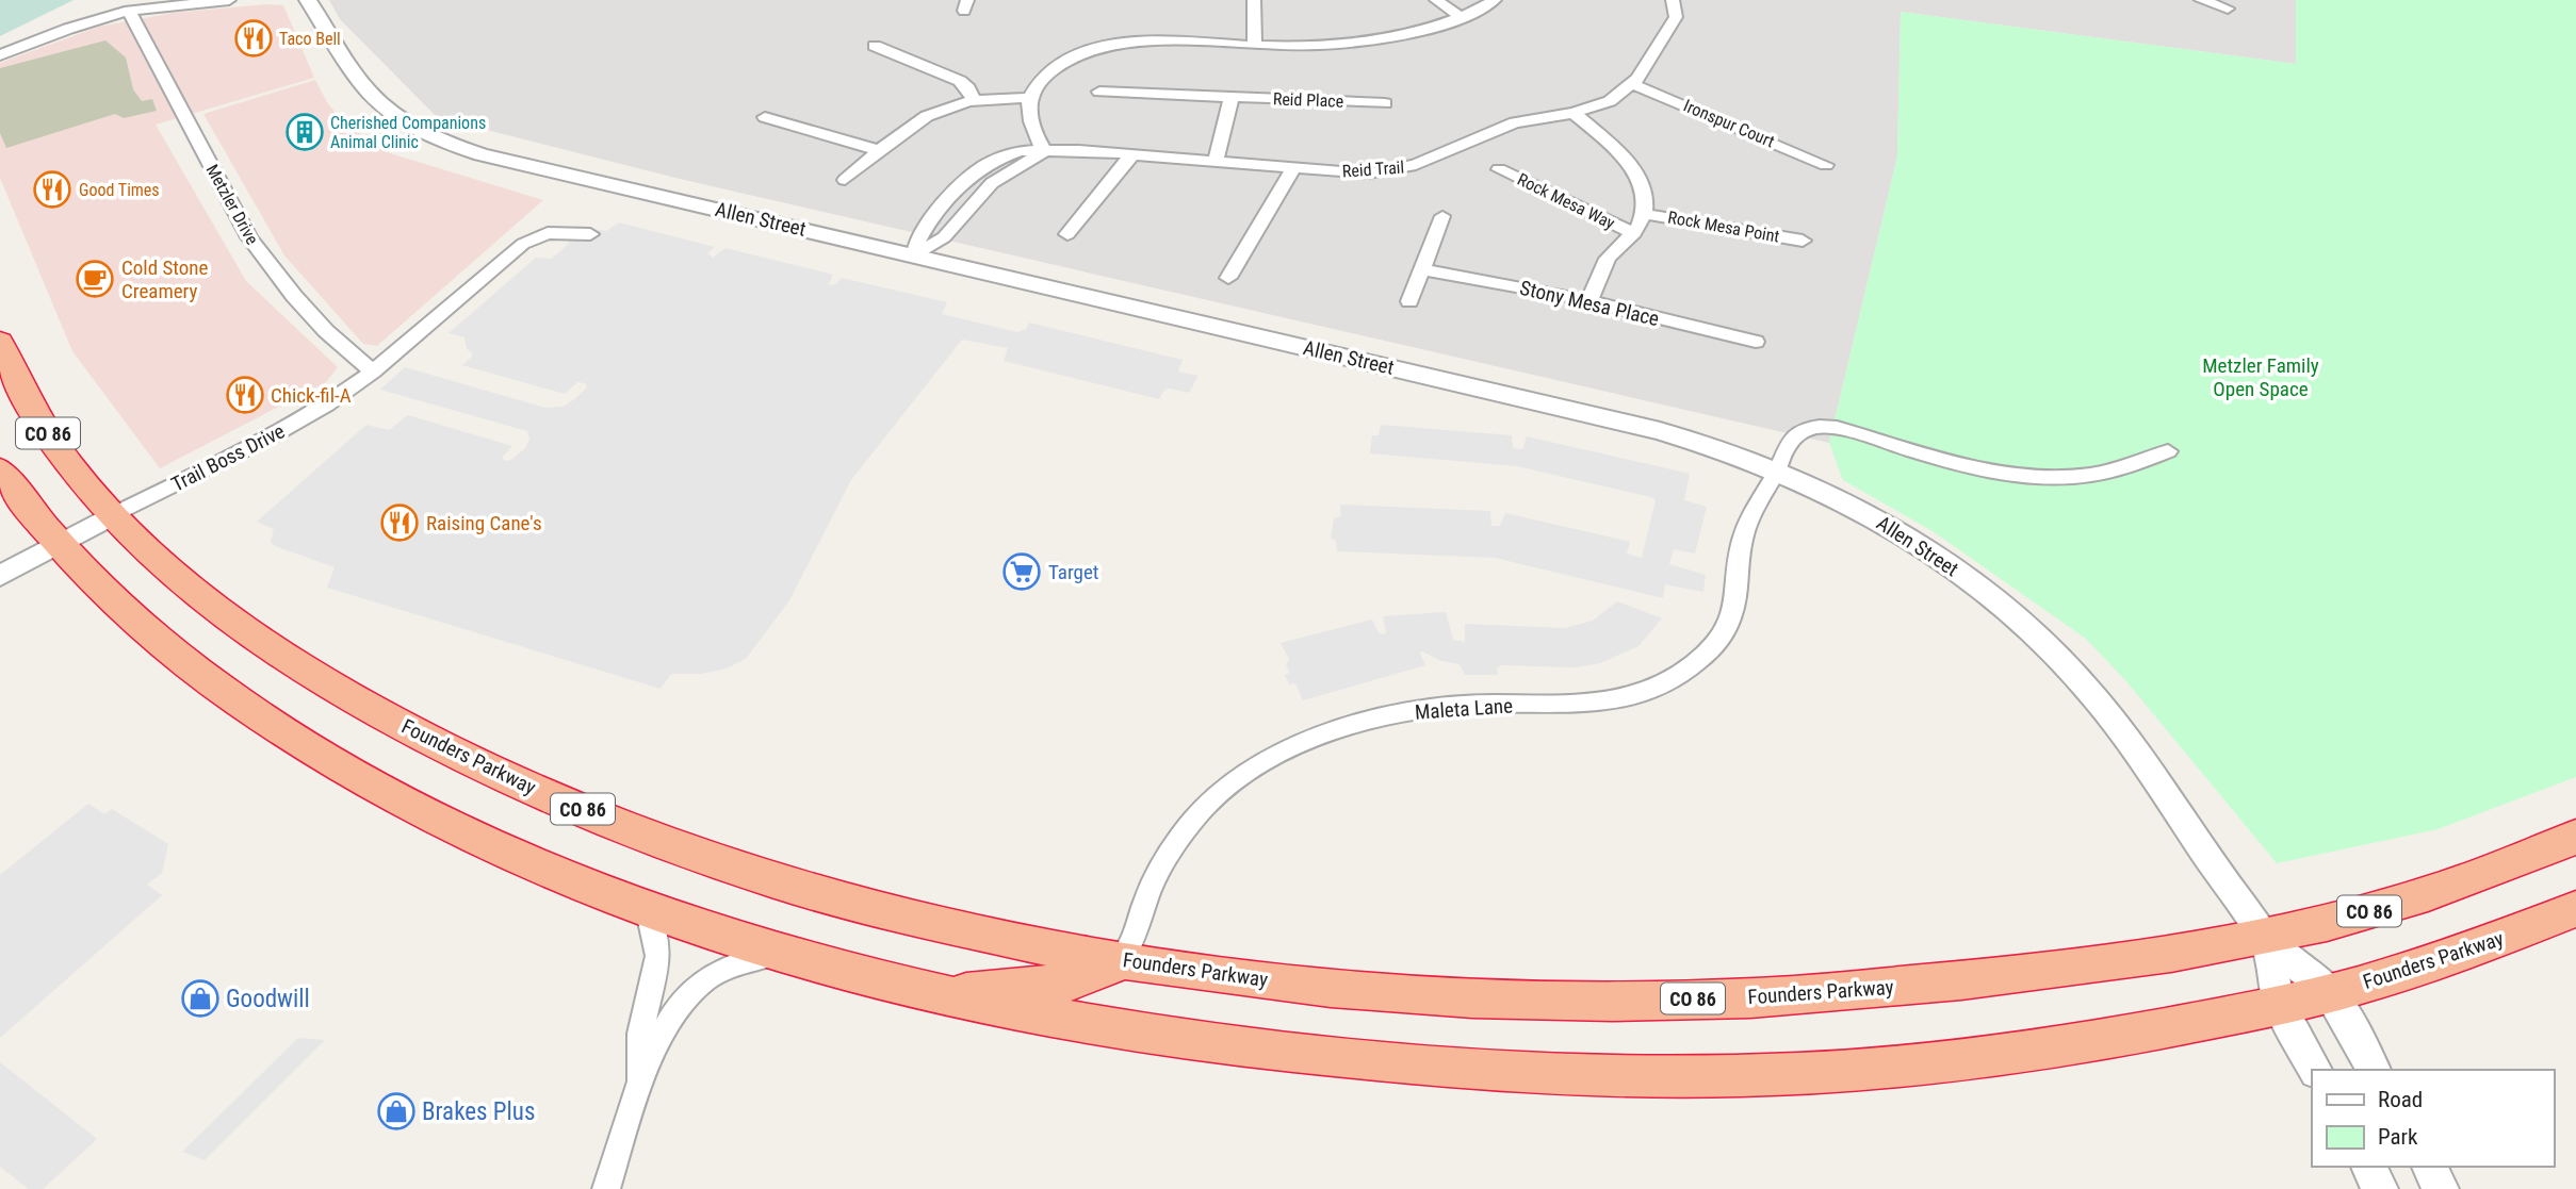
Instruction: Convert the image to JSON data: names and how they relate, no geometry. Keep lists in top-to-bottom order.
{
  "streets": {
    "highway": ["CO 86", "Founders Parkway"],
    "street": [
      "Reid Place",
      "Ironspur Court",
      "Reid Trail",
      "Rock Mesa Way",
      "Metzler Drive",
      "Allen Street",
      "Rock Mesa Point",
      "Stony Mesa Place",
      "Trail Boss Drive",
      "Maleta Lane"
    ]
  },
  "crossings": [
    ["Ironspur Court", "Reid Trail"],
    ["Reid Trail", "Allen Street"],
    ["Metzler Drive", "Trail Boss Drive"],
    ["Allen Street", "Maleta Lane"],
    ["Allen Street", "Founders Parkway"],
    ["Trail Boss Drive", "Founders Parkway"],
    ["Maleta Lane", "Founders Parkway"]
  ],
  "parks": ["Metzler Family Open Space"],
  "places": {
    "restaurant": [
      "Taco Bell",
      "Good Times",
      "Chick-fil-A",
      "Raising Cane's"
    ],
    "building": ["Cherished Companions Animal Clinic"],
    "cafe": ["Cold Stone Creamery"],
    "supermarket": ["Target"],
    "shop": ["Goodwill", "Brakes Plus"]
  },
  "legend": ["Road", "Park"]
}
